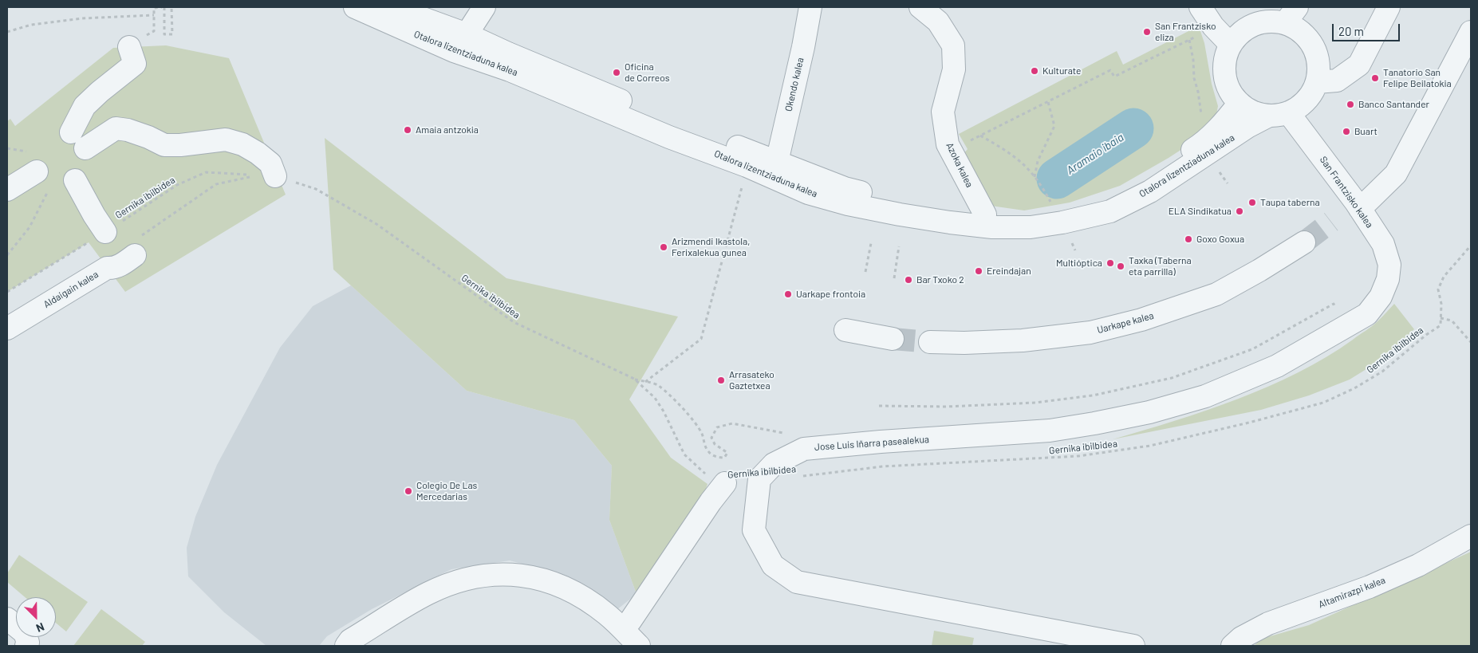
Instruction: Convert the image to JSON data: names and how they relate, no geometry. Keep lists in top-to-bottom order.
{
  "streets": {
    "street": [
      "Otalora lizentziaduna kalea",
      "Okendo kalea",
      "Azoka kalea",
      "San Frantzisko kalea",
      "Aldaigain kalea",
      "Uarkape kalea",
      "Jose Luis Iñarra pasealekua",
      "Altamirazpi kalea"
    ],
    "path": ["Gernika ibilbidea"]
  },
  "crossings": [
    ["Otalora lizentziaduna kalea", "Okendo kalea"],
    ["Otalora lizentziaduna kalea", "Azoka kalea"],
    ["Otalora lizentziaduna kalea", "San Frantzisko kalea"],
    ["San Frantzisko kalea", "Jose Luis Iñarra pasealekua"]
  ],
  "water": ["Aramaio ibaia"],
  "places": [
    "San Frantzisko eliza",
    "Kulturate",
    "Oficina de Correos",
    "Tanatorio San Felipe Beilatokia",
    "Banco Santander",
    "Amaia antzokia",
    "Buart",
    "Taupa taberna",
    "ELA Sindikatua",
    "Goxo Goxua",
    "Arizmendi Ikastola, Ferixalekua gunea",
    "Multióptica",
    "Taxka (Taberna eta parrilla)",
    "Ereindajan",
    "Bar Txoko 2",
    "Uarkape frontoia",
    "Arrasateko Gaztetxea",
    "Colegio De Las Mercedarias"
  ],
  "scale_bar": "20 m",
  "north": "bottom right"
}
